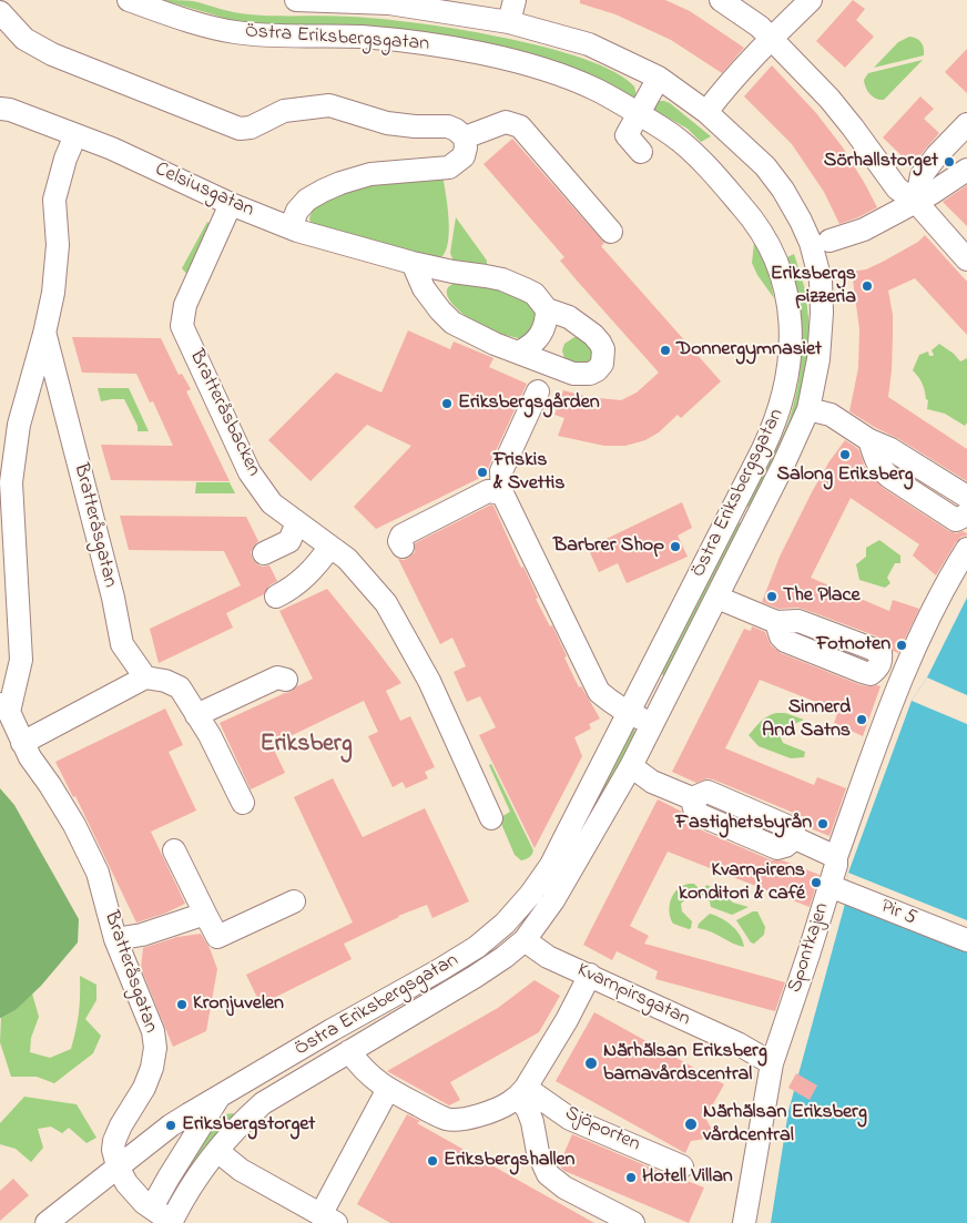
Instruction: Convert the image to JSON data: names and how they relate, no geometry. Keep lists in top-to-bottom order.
{
  "streets": {
    "street": [
      "Östra Eriksbergsgatan",
      "Celsiusgatan",
      "Bratteråsbacken",
      "Bratteråsgatan",
      "Pir 5",
      "Spontkajen",
      "Kvarnpirsgatan",
      "Sjöporten"
    ]
  },
  "crossings": [
    ["Östra Eriksbergsgatan", "Bratteråsgatan"],
    ["Östra Eriksbergsgatan", "Kvarnpirsgatan"],
    ["Celsiusgatan", "Bratteråsbacken"],
    ["Celsiusgatan", "Bratteråsgatan"],
    ["Pir 5", "Spontkajen"],
    ["Spontkajen", "Kvarnpirsgatan"]
  ],
  "districts": ["Eriksberg"],
  "places": [
    "Sörhallstorget",
    "Eriksbergs pizzeria",
    "Donnergymnasiet",
    "Eriksbergsgården",
    "Salong Eriksberg",
    "Friskis & Svettis",
    "Barbrer Shop",
    "The Place",
    "Fotnoten",
    "Sinnerd And Satns",
    "Fastighetsbyrån",
    "Kvarnpirens konditori & café",
    "Kronjuvelen",
    "Närhälsan Eriksberg barnavårdscentral",
    "Närhälsan Eriksberg vårdcentral",
    "Eriksbergstorget",
    "Eriksbergshallen",
    "Hotell Villan"
  ]
}
